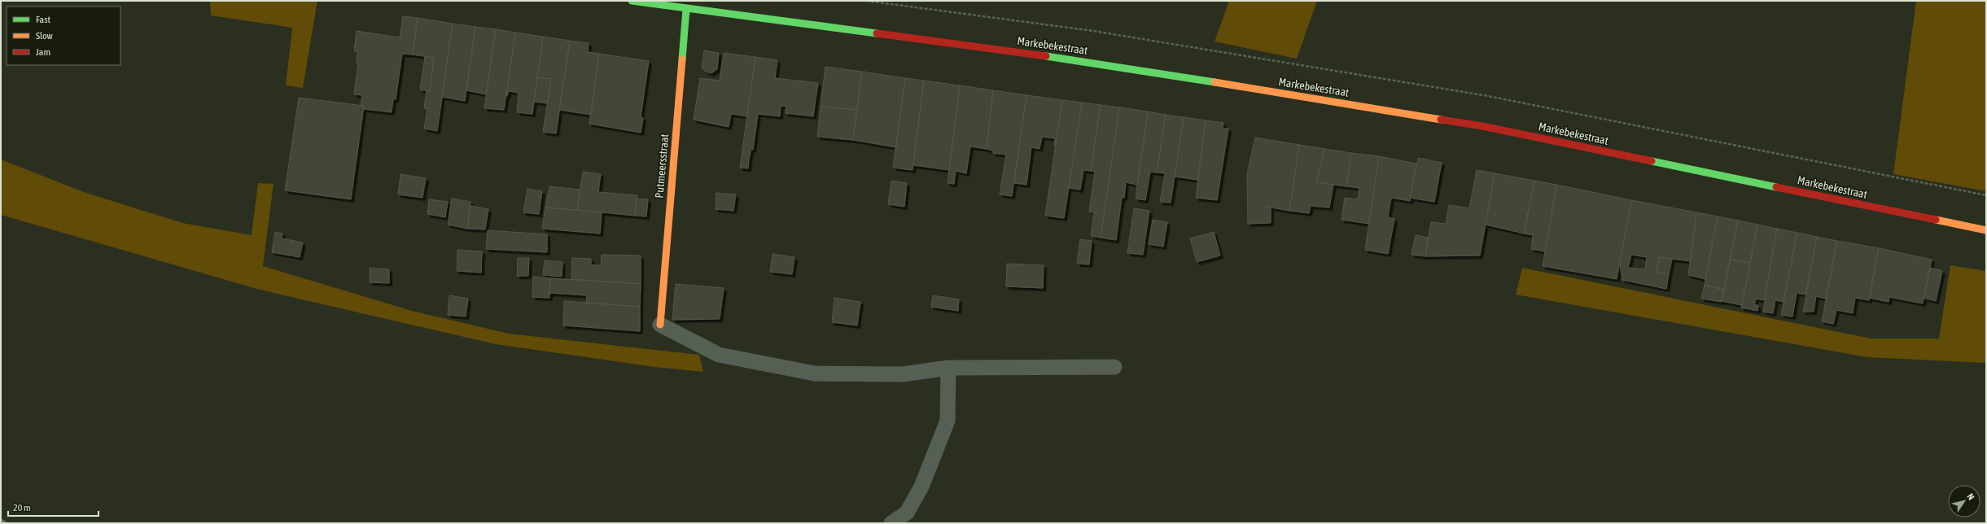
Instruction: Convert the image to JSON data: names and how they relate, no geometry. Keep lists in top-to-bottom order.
{
  "streets": {
    "street": ["Markebekestraat", "Putmeersstraat"]
  },
  "crossings": [
    ["Markebekestraat", "Putmeersstraat"]
  ],
  "legend": ["Fast", "Slow", "Jam"],
  "scale_bar": "20 m",
  "north": "top right"
}
